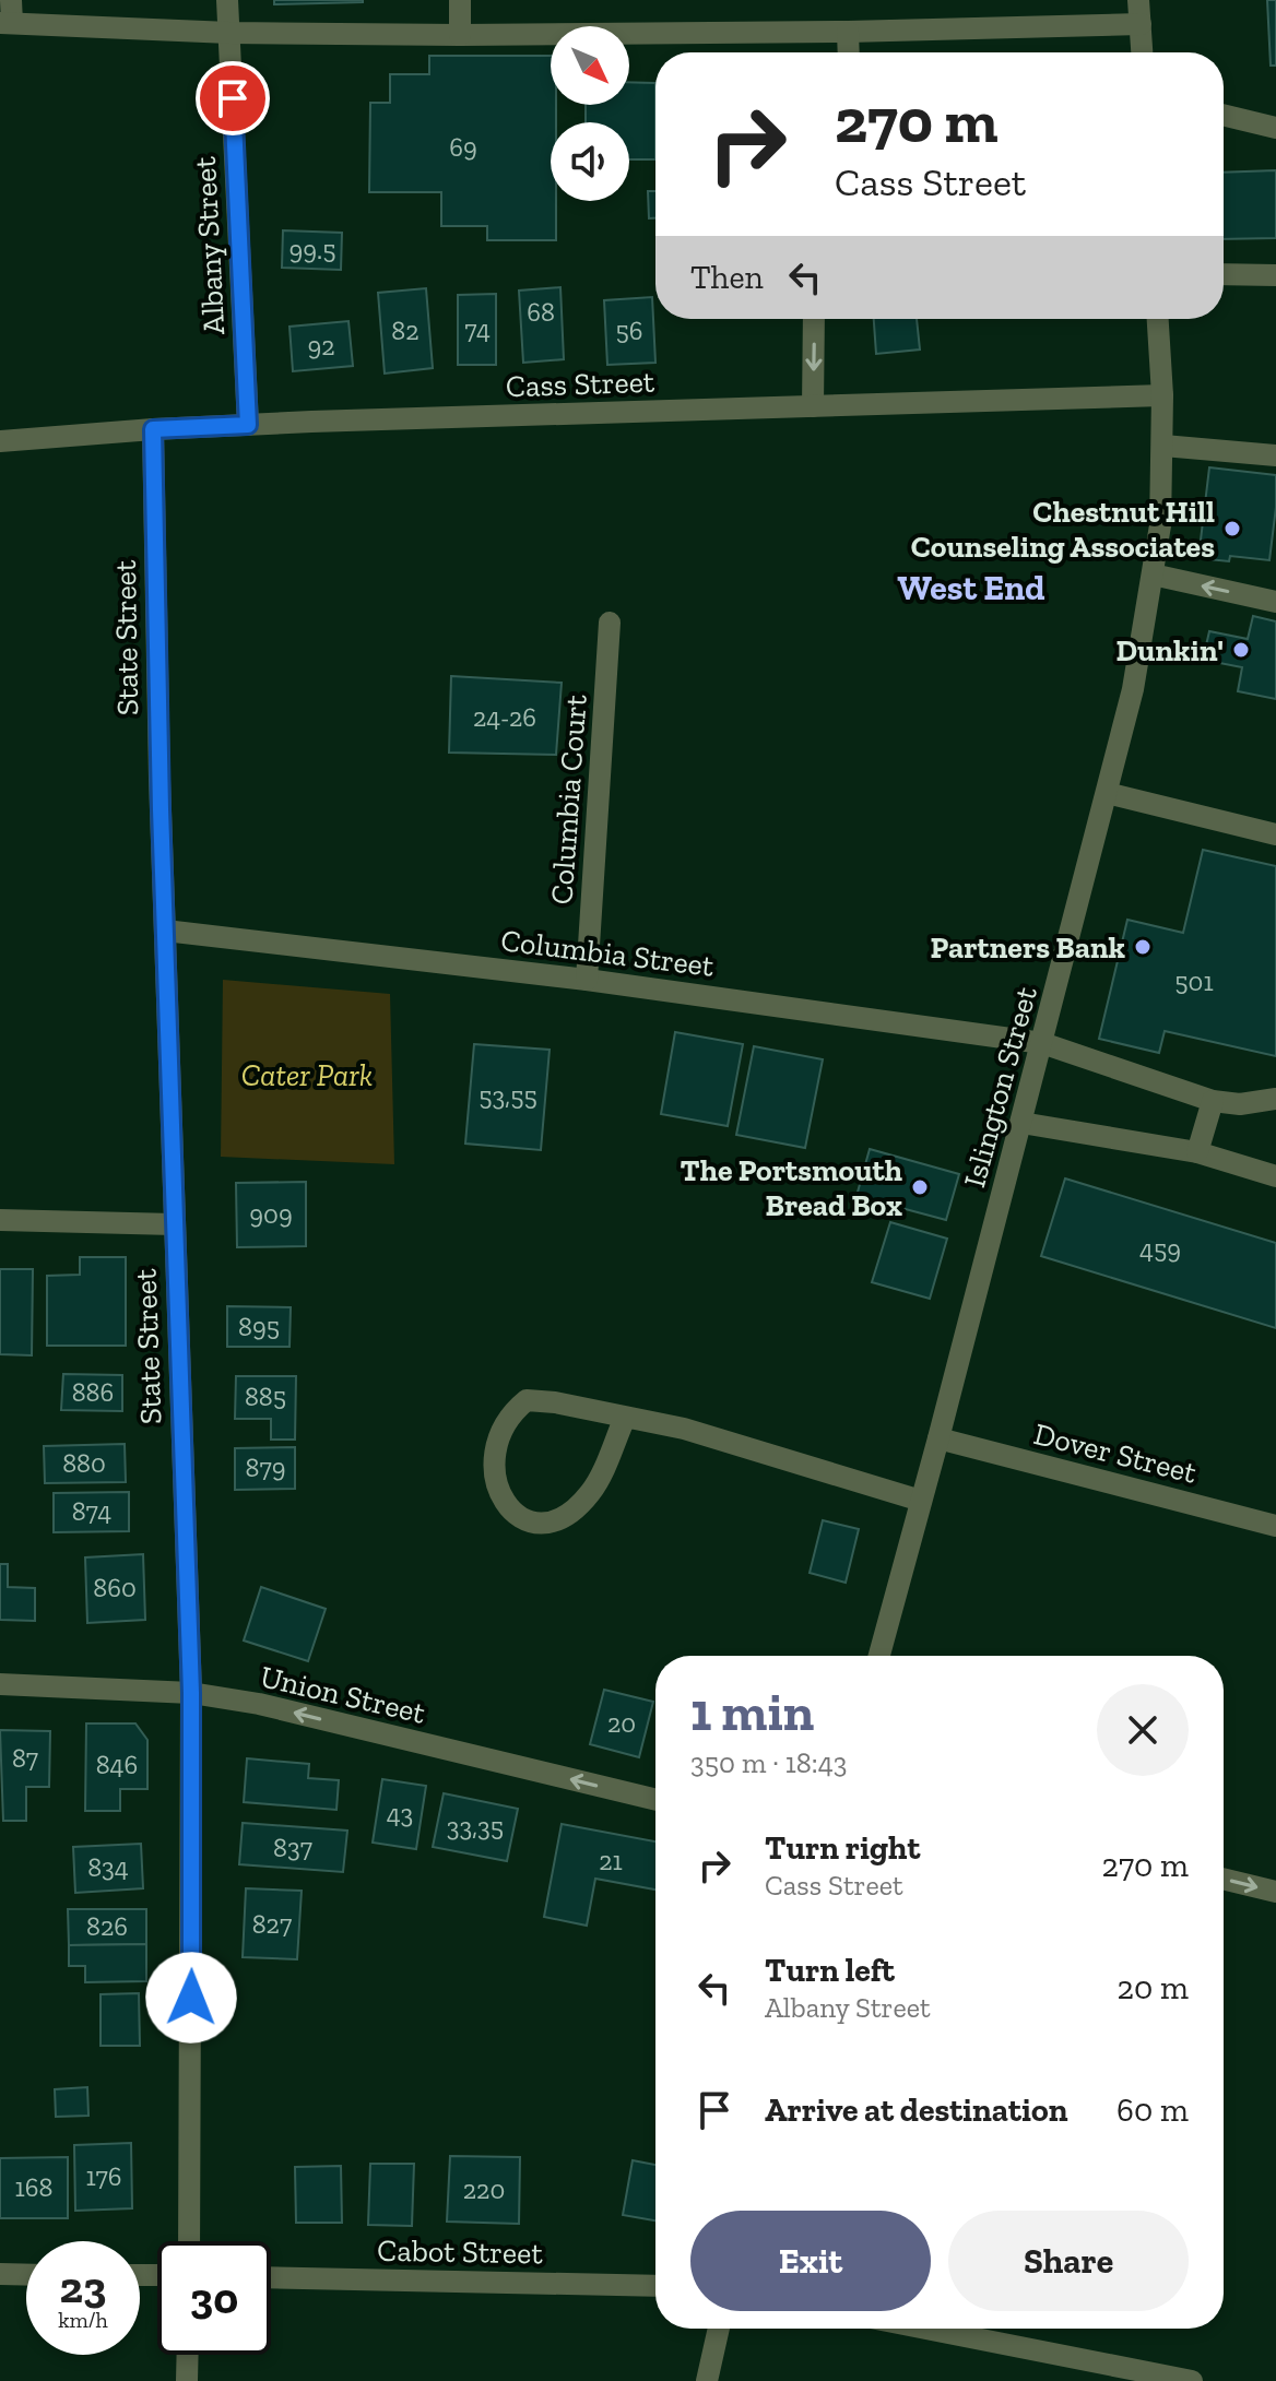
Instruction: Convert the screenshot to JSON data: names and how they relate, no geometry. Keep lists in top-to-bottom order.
{
  "streets": {
    "street": [
      "Albany Street",
      "Cass Street",
      "State Street",
      "Columbia Court",
      "Columbia Street",
      "Islington Street",
      "Dover Street",
      "Union Street",
      "Cabot Street"
    ]
  },
  "crossings": [
    ["Albany Street", "Cass Street"],
    ["Cass Street", "State Street"],
    ["Cass Street", "Islington Street"],
    ["State Street", "Columbia Street"],
    ["State Street", "Union Street"],
    ["Columbia Court", "Columbia Street"],
    ["Columbia Street", "Islington Street"],
    ["Islington Street", "Dover Street"]
  ],
  "one_way": ["Union Street"],
  "districts": ["West End"],
  "parks": ["Cater Park"],
  "places": [
    "Chestnut Hill Counseling Associates",
    "Dunkin'",
    "Partners Bank",
    "The Portsmouth Bread Box"
  ],
  "house_numbers": [
    "69",
    "99.5",
    "68",
    "74",
    "82",
    "56",
    "92",
    "24-26",
    "501",
    "53,55",
    "909",
    "459",
    "895",
    "886",
    "885",
    "880",
    "879",
    "874",
    "860",
    "20",
    "87",
    "846",
    "43",
    "33,35",
    "837",
    "21",
    "834",
    "827",
    "826",
    "176",
    "168",
    "220"
  ],
  "north": "bottom right",
  "page": {
    "turn": ["270 m", "Cass Street"],
    "then": "Then",
    "heading": ["1 min", "350 m · 18:43"],
    "list": [
      {
        "name": "Turn right",
        "note": "Cass Street",
        "value": "270 m"
      },
      {
        "name": "Turn left",
        "note": "Albany Street",
        "value": "20 m"
      },
      {
        "name": "Arrive at destination",
        "value": "60 m"
      }
    ],
    "buttons": ["Exit", "Share"],
    "speed": "23 km/h",
    "limit": "30"
  }
}
